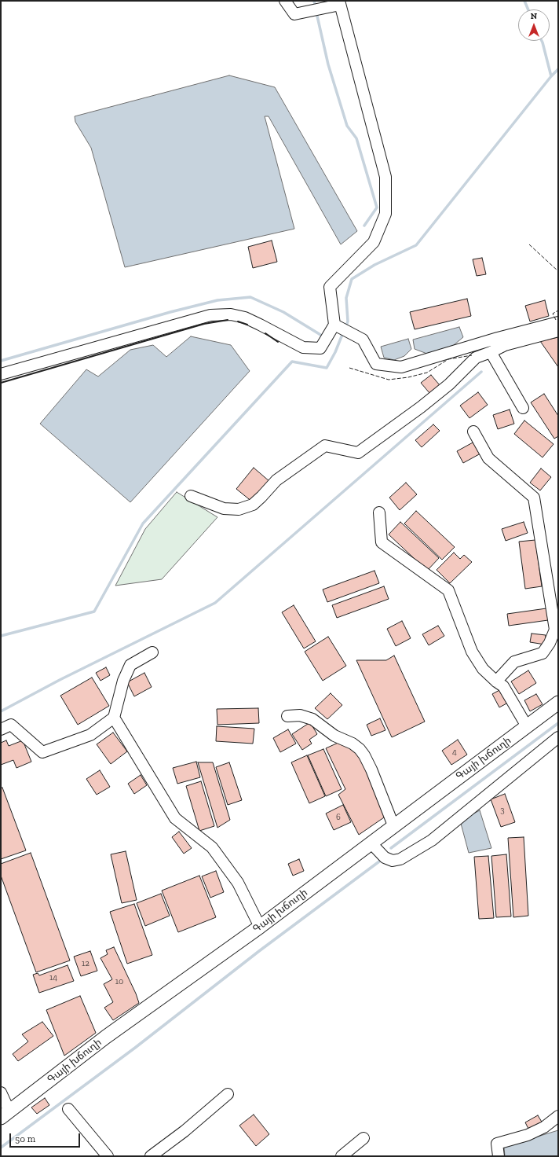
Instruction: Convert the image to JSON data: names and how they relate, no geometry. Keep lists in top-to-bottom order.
{
  "streets": {
    "main road": ["Գայի խճուղի"]
  },
  "house_numbers": [
    "4",
    "3",
    "6",
    "12",
    "14",
    "10"
  ],
  "scale_bar": "50 m",
  "north": "top"
}
